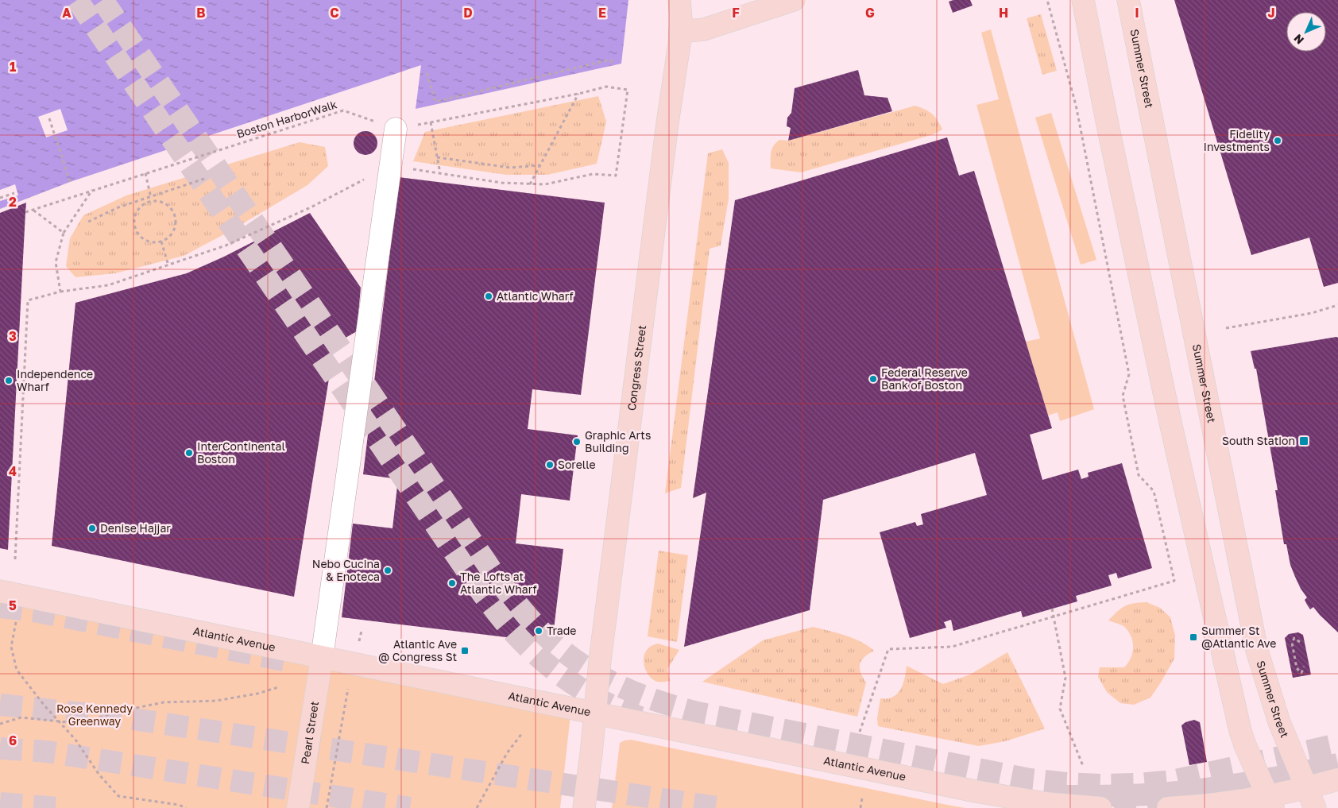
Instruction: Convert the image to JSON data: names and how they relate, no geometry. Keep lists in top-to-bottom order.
{
  "streets": {
    "main road": [
      "Summer Street",
      "Congress Street",
      "Atlantic Avenue",
      "Pearl Street"
    ],
    "path": ["Boston HarborWalk"]
  },
  "crossings": [
    ["Congress Street", "Atlantic Avenue"],
    ["Atlantic Avenue", "Pearl Street"]
  ],
  "parks": ["Rose Kennedy Greenway"],
  "places": {
    "other": [
      "Fidelity Investments",
      "Atlantic Wharf",
      "Federal Reserve Bank of Boston",
      "Independence Wharf",
      "Graphic Arts Building",
      "InterContinental Boston",
      "Sorelle",
      "Denise Hajjar",
      "Nebo Cucina & Enoteca",
      "The Lofts at Atlantic Wharf",
      "Trade"
    ],
    "transit": ["South Station", "Summer St @Atlantic Ave", "Atlantic Ave @ Congress St"]
  },
  "north": "bottom left",
  "grid": {
    "columns": [
      "A",
      "B",
      "C",
      "D",
      "E",
      "F",
      "G",
      "H",
      "I",
      "J"
    ],
    "rows": [
      "1",
      "2",
      "3",
      "4",
      "5",
      "6"
    ]
  }
}
